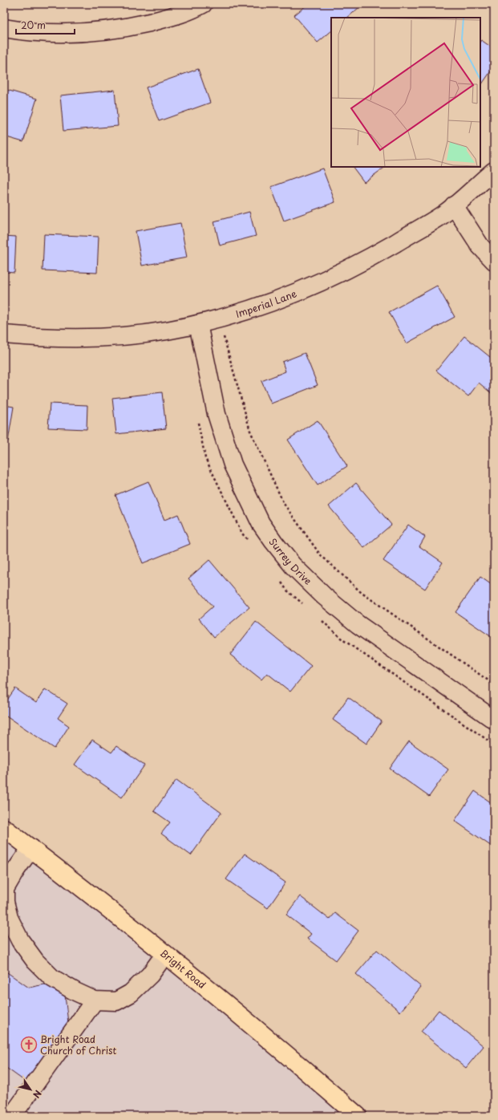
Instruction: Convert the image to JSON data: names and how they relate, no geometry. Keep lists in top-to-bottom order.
{
  "streets": {
    "main road": ["Bright Road"],
    "street": ["Imperial Lane", "Surrey Drive"]
  },
  "crossings": [
    ["Imperial Lane", "Surrey Drive"]
  ],
  "places": {
    "church": ["Bright Road Church of Christ"]
  },
  "scale_bar": "20 m",
  "north": "bottom right"
}
